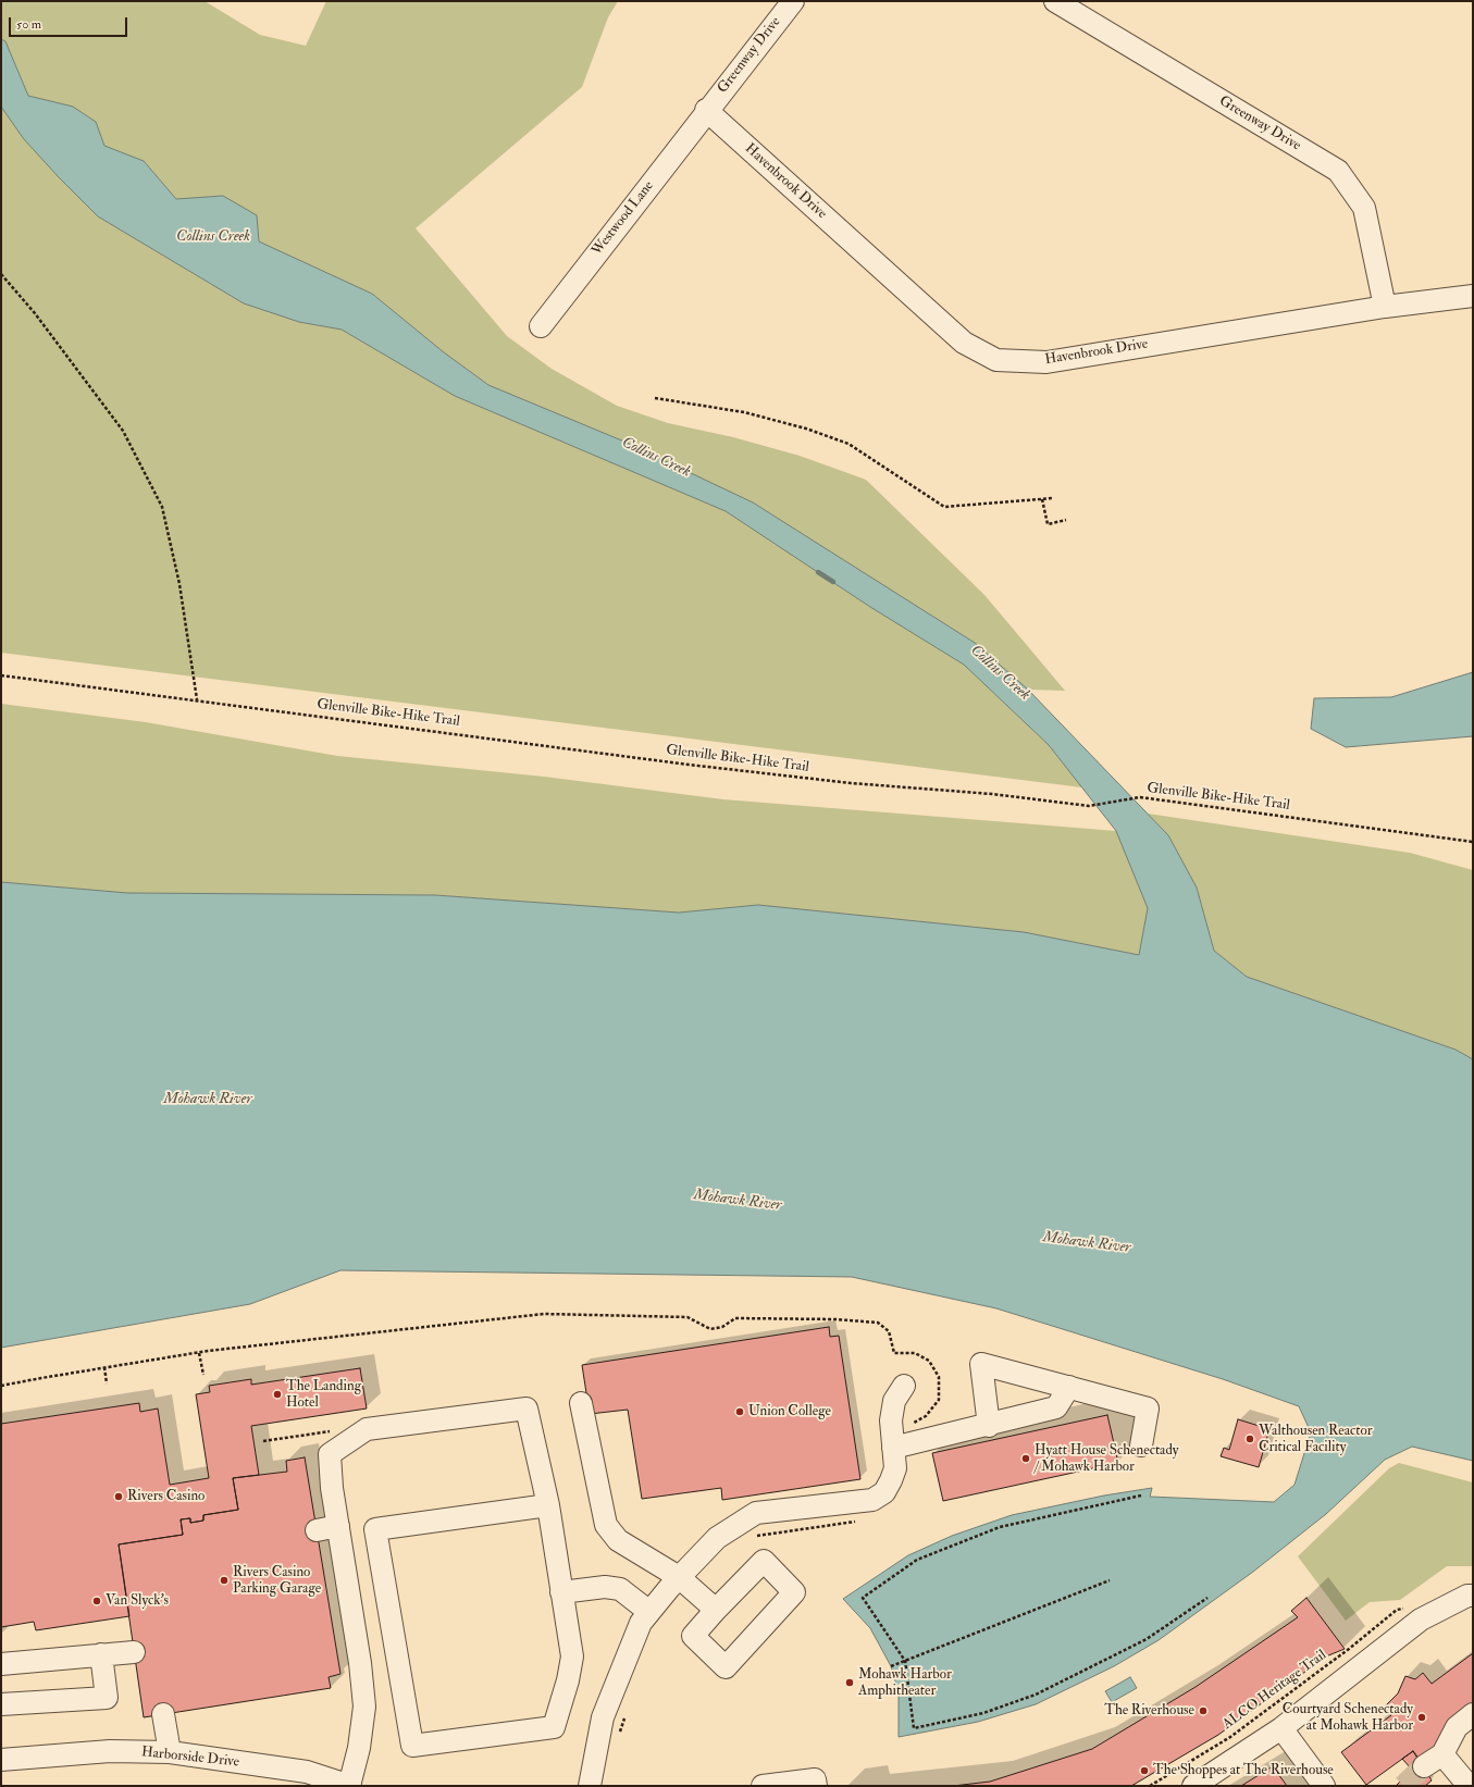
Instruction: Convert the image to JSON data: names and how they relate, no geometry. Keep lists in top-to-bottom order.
{
  "streets": {
    "street": [
      "Greenway Drive",
      "Havenbrook Drive",
      "Westwood Lane",
      "Harborside Drive"
    ],
    "path": ["Glenville Bike-Hike Trail", "ALCO Heritage Trail"]
  },
  "crossings": [
    ["Greenway Drive", "Havenbrook Drive"],
    ["Greenway Drive", "Westwood Lane"],
    ["Havenbrook Drive", "Westwood Lane"]
  ],
  "water": ["Collins Creek", "Mohawk River"],
  "places": [
    "The Landing Hotel",
    "Union College",
    "Walthousen Reactor Critical Facility",
    "Hyatt House Schenectady / Mohawk Harbor",
    "Rivers Casino",
    "Rivers Casino Parking Garage",
    "Van Slyck's",
    "Mohawk Harbor Amphitheater",
    "The Riverhouse",
    "Courtyard Schenectady at Mohawk Harbor",
    "The Shoppes at The Riverhouse"
  ],
  "scale_bar": "50 m"
}
